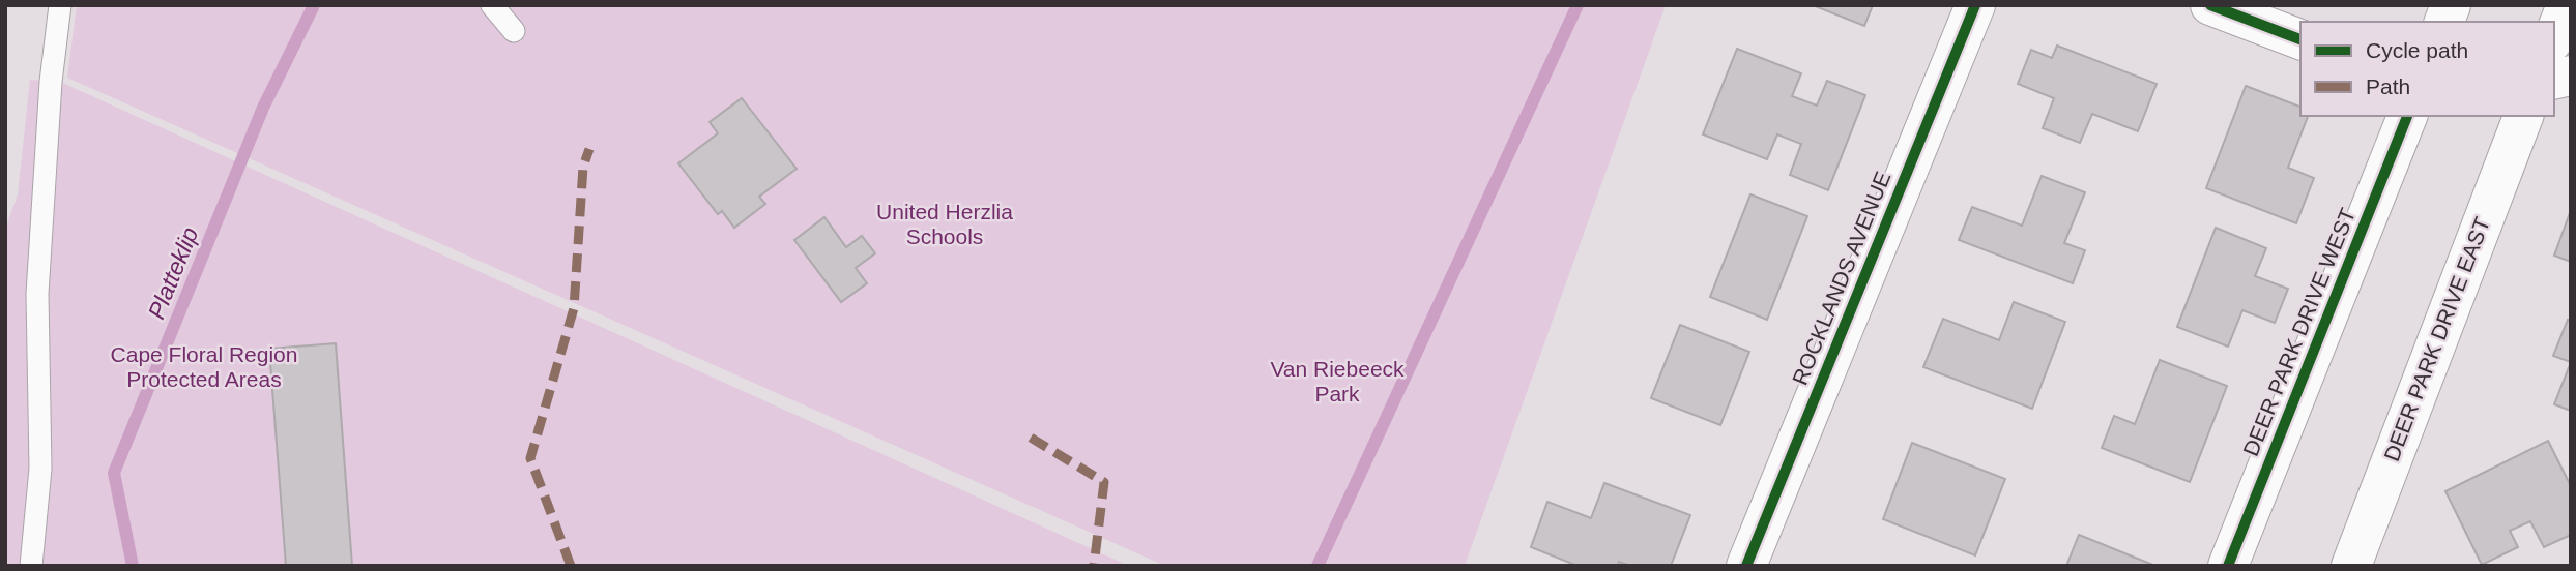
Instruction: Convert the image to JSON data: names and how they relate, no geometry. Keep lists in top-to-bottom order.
{
  "streets": {
    "street": ["ROCKLANDS AVENUE", "DEER PARK DRIVE WEST", "DEER PARK DRIVE EAST"]
  },
  "water": ["Platteklip"],
  "parks": ["United Herzlia Schools", "Cape Floral Region Protected Areas", "Van Riebeeck Park"],
  "legend": ["Cycle path", "Path"]
}
